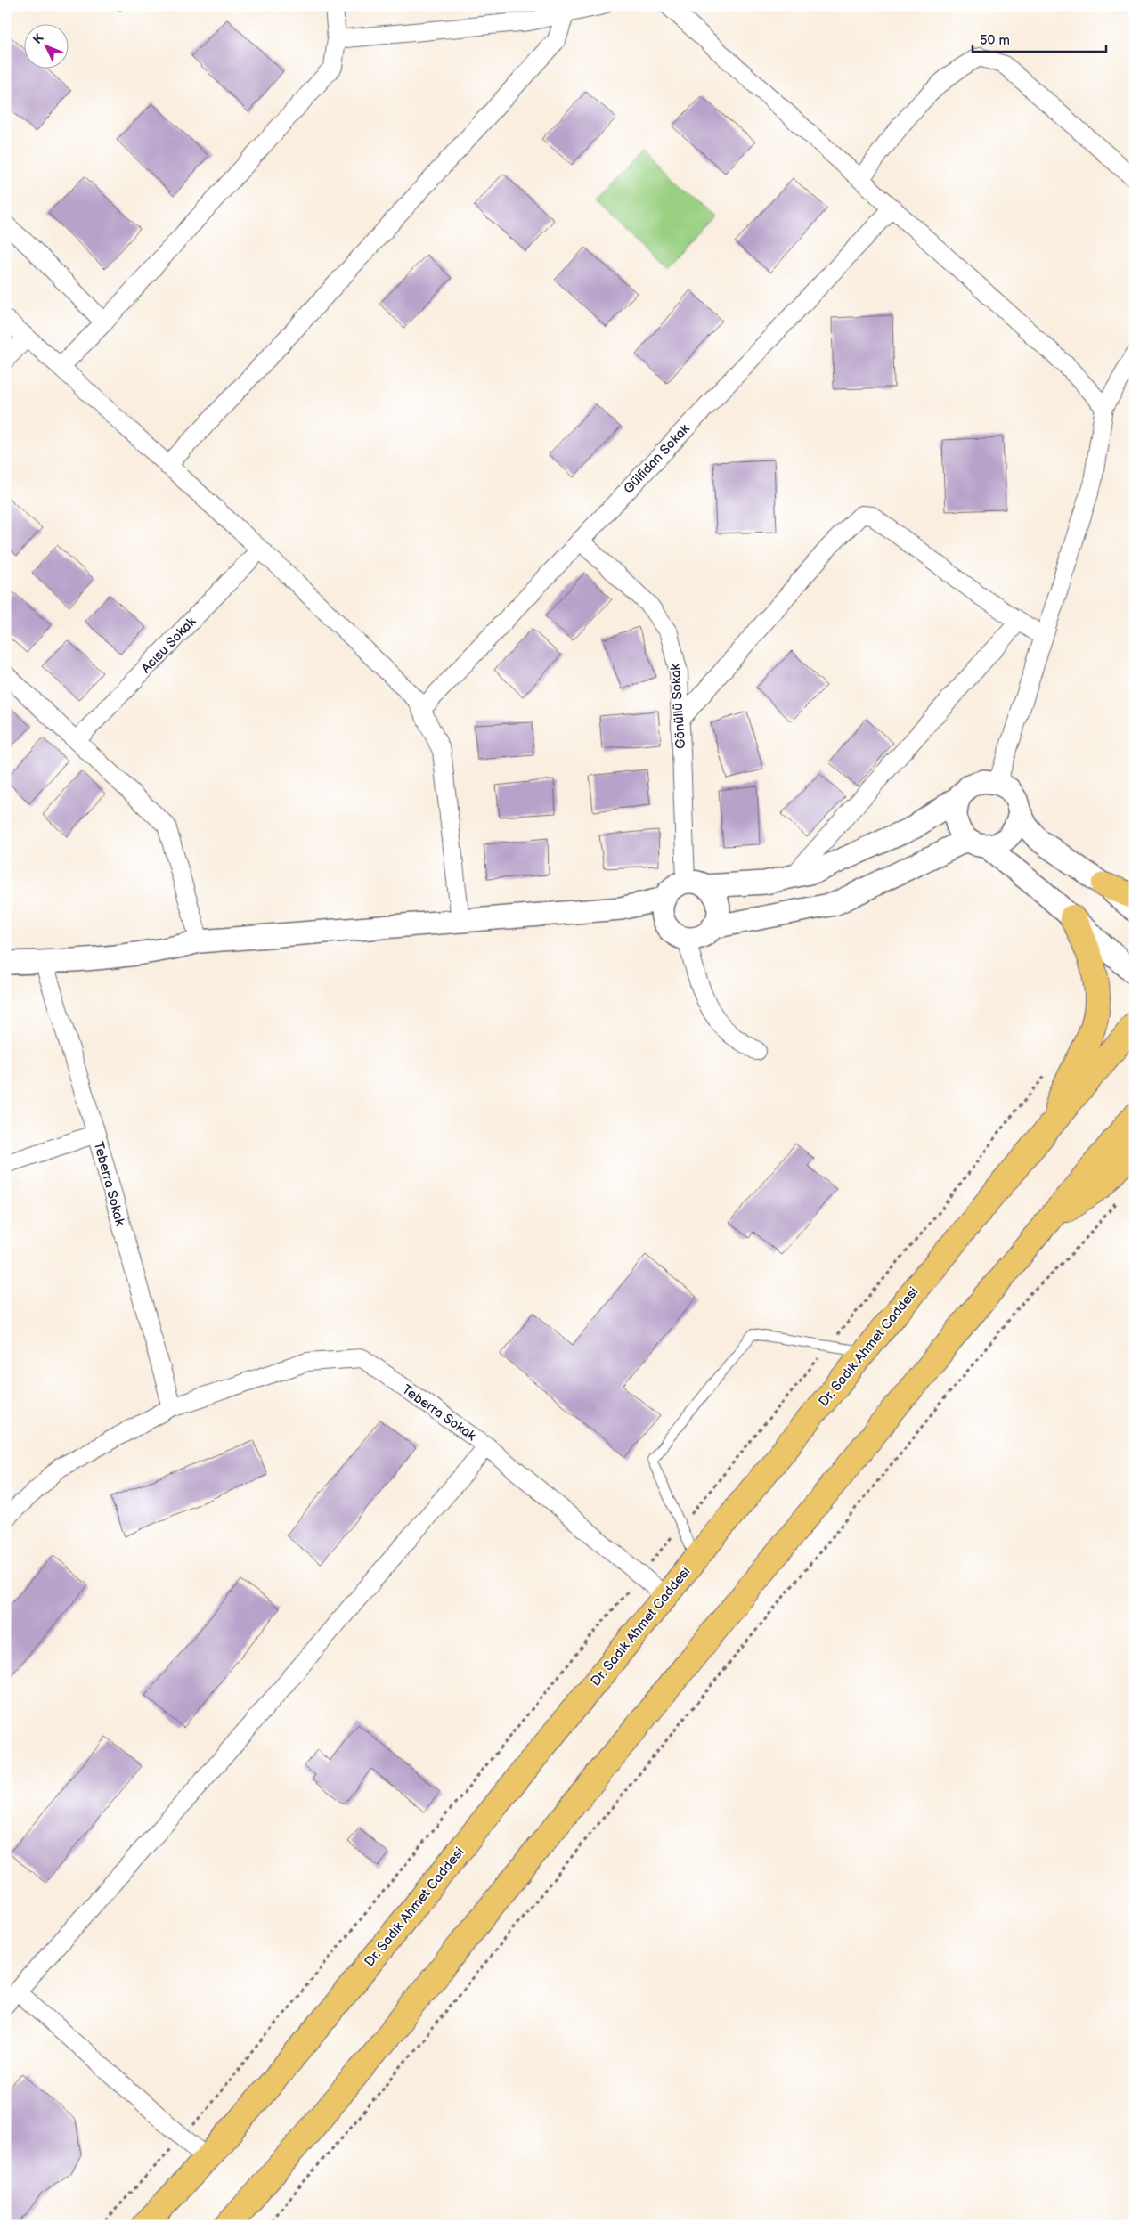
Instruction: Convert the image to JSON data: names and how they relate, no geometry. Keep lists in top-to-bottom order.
{
  "streets": {
    "main road": ["Dr. Sadık Ahmet Caddesi"],
    "street": [
      "Gülfidan Sokak",
      "Acısu Sokak",
      "Gönüllü Sokak",
      "Teberra Sokak"
    ]
  },
  "crossings": [
    ["Gülfidan Sokak", "Gönüllü Sokak"],
    ["Teberra Sokak", "Dr. Sadık Ahmet Caddesi"]
  ],
  "scale_bar": "50 m",
  "north": "top left"
}
